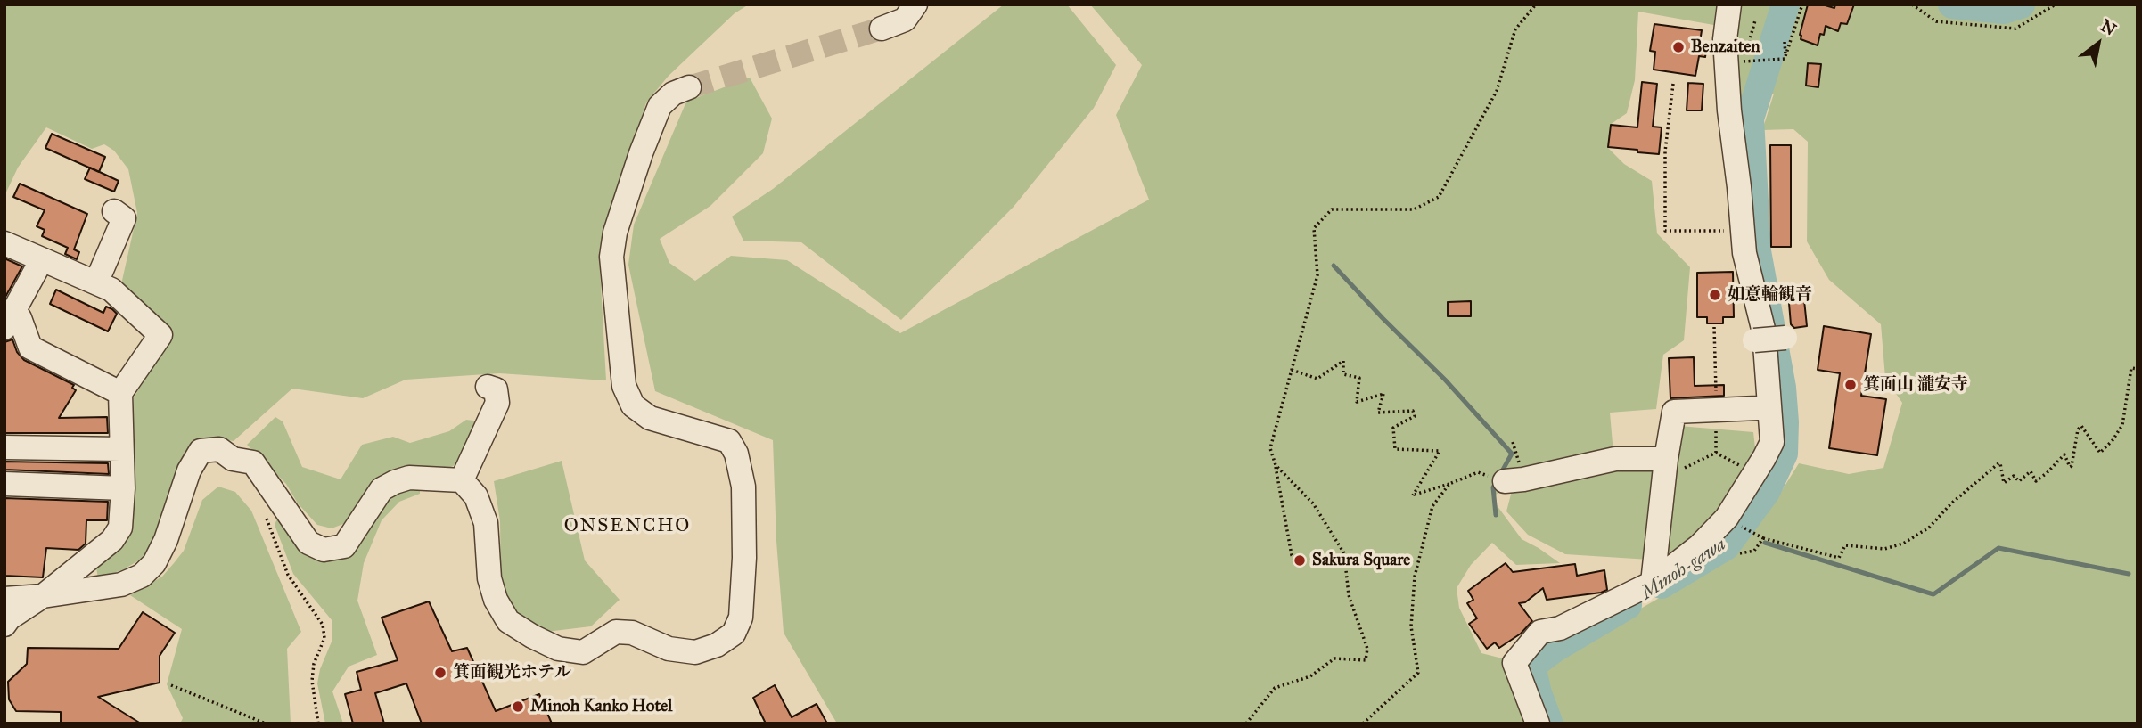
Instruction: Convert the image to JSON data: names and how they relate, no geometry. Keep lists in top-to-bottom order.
{
  "districts": ["ONSENCHO"],
  "water": ["Minoh-gawa"],
  "places": [
    "Benzaiten",
    "如意輪観音",
    "箕面山 瀧安寺",
    "Sakura Square",
    "箕面観光ホテル",
    "Minoh Kanko Hotel"
  ],
  "north": "top right"
}
